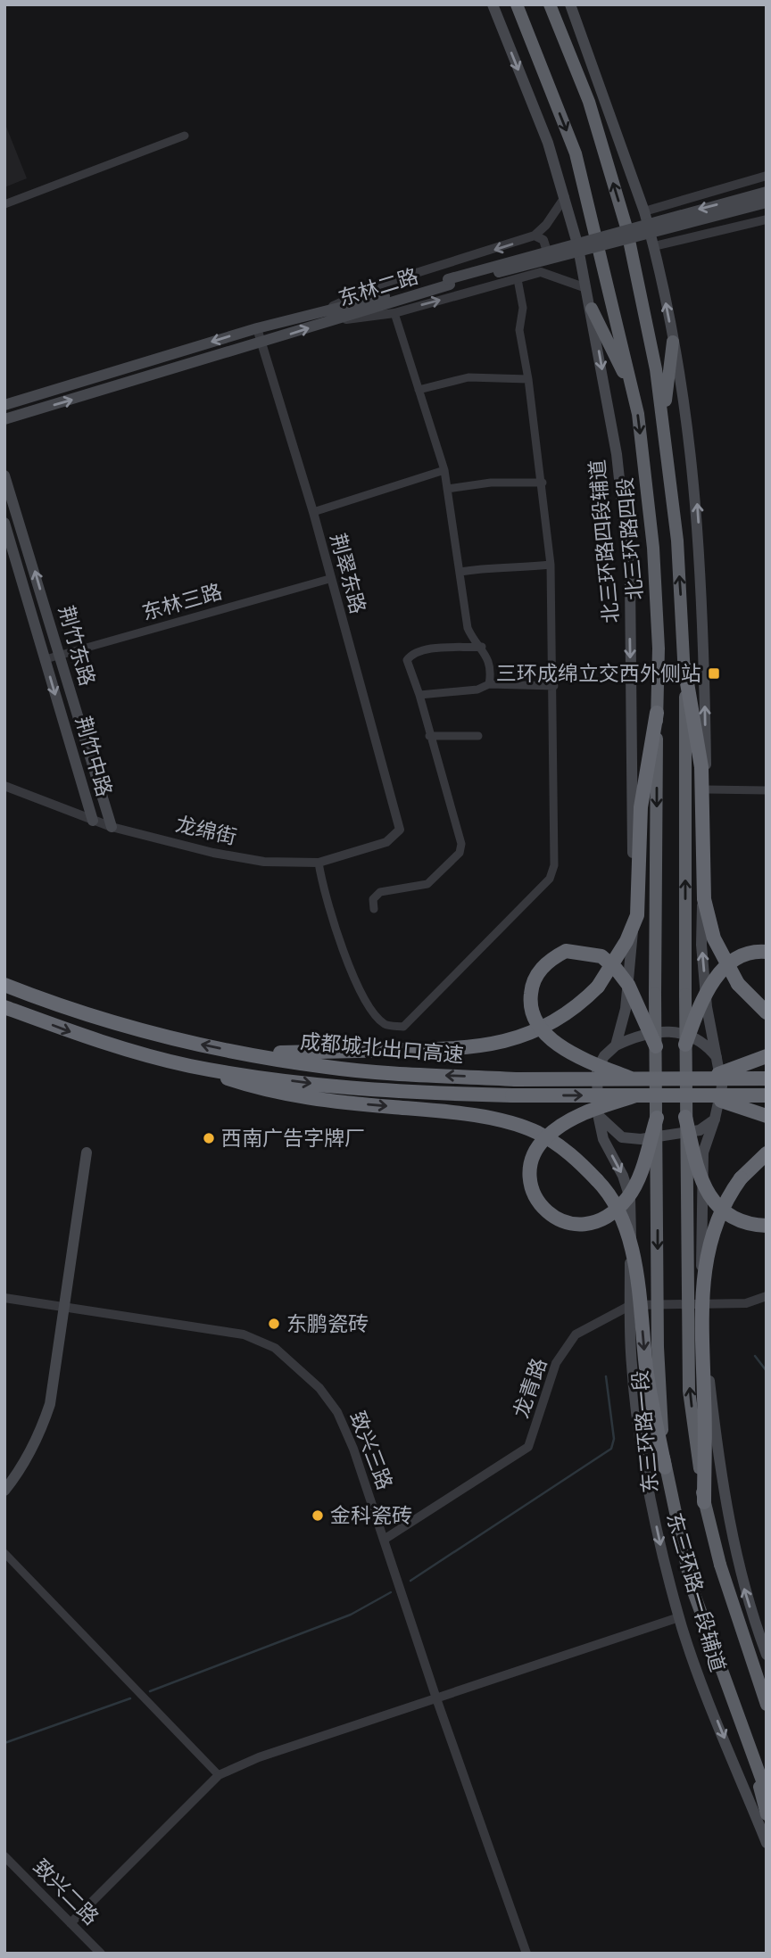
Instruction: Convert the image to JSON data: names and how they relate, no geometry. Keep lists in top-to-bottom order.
{
  "streets": {
    "highway": ["北三环路四段", "成都城北出口高速", "东三环路一段"],
    "main road": [
      "东林二路",
      "北三环路四段辅道",
      "荆竹东路",
      "荆竹中路",
      "东三环路一段辅道"
    ],
    "street": [
      "荆翠东路",
      "东林三路",
      "龙绵街",
      "龙青路",
      "致兴三路",
      "致兴二路"
    ]
  },
  "crossings": [
    ["东林二路", "荆翠东路"],
    ["北三环路四段", "东三环路一段"],
    ["北三环路四段辅道", "东三环路一段辅道"],
    ["荆翠东路", "东林三路"],
    ["荆翠东路", "龙绵街"],
    ["东林三路", "荆竹东路"],
    ["东林三路", "荆竹中路"],
    ["荆竹东路", "龙绵街"],
    ["荆竹中路", "龙绵街"],
    ["龙青路", "致兴三路"],
    ["龙青路", "东三环路一段辅道"]
  ],
  "one_way": ["荆竹东路", "荆竹中路"],
  "places": {
    "transit": ["三环成绵立交西外侧站"],
    "other": ["西南广告字牌厂", "东鹏瓷砖", "金科瓷砖"]
  }
}
